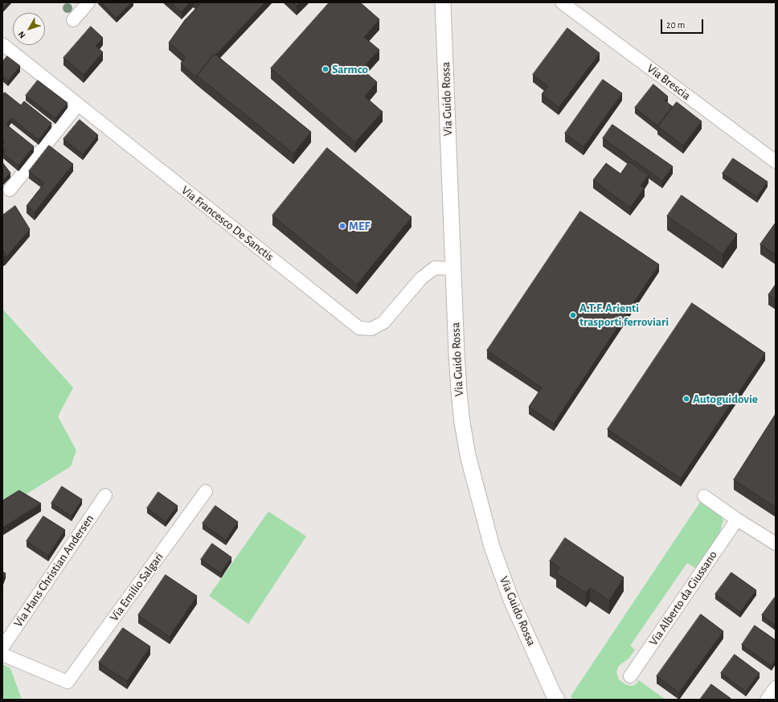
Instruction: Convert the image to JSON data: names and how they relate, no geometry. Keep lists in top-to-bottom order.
{
  "streets": {
    "street": [
      "Via Brescia",
      "Via Guido Rossa",
      "Via Francesco De Sanctis",
      "Via Hans Christian Andersen",
      "Via Emilio Salgari",
      "Via Alberto da Giussano"
    ]
  },
  "crossings": [
    ["Via Guido Rossa", "Via Francesco De Sanctis"]
  ],
  "places": [
    "Sarmco",
    "MEF",
    "A.T.F. Arienti trasporti ferroviari",
    "Autoguidovie"
  ],
  "scale_bar": "20 m",
  "north": "bottom left"
}
